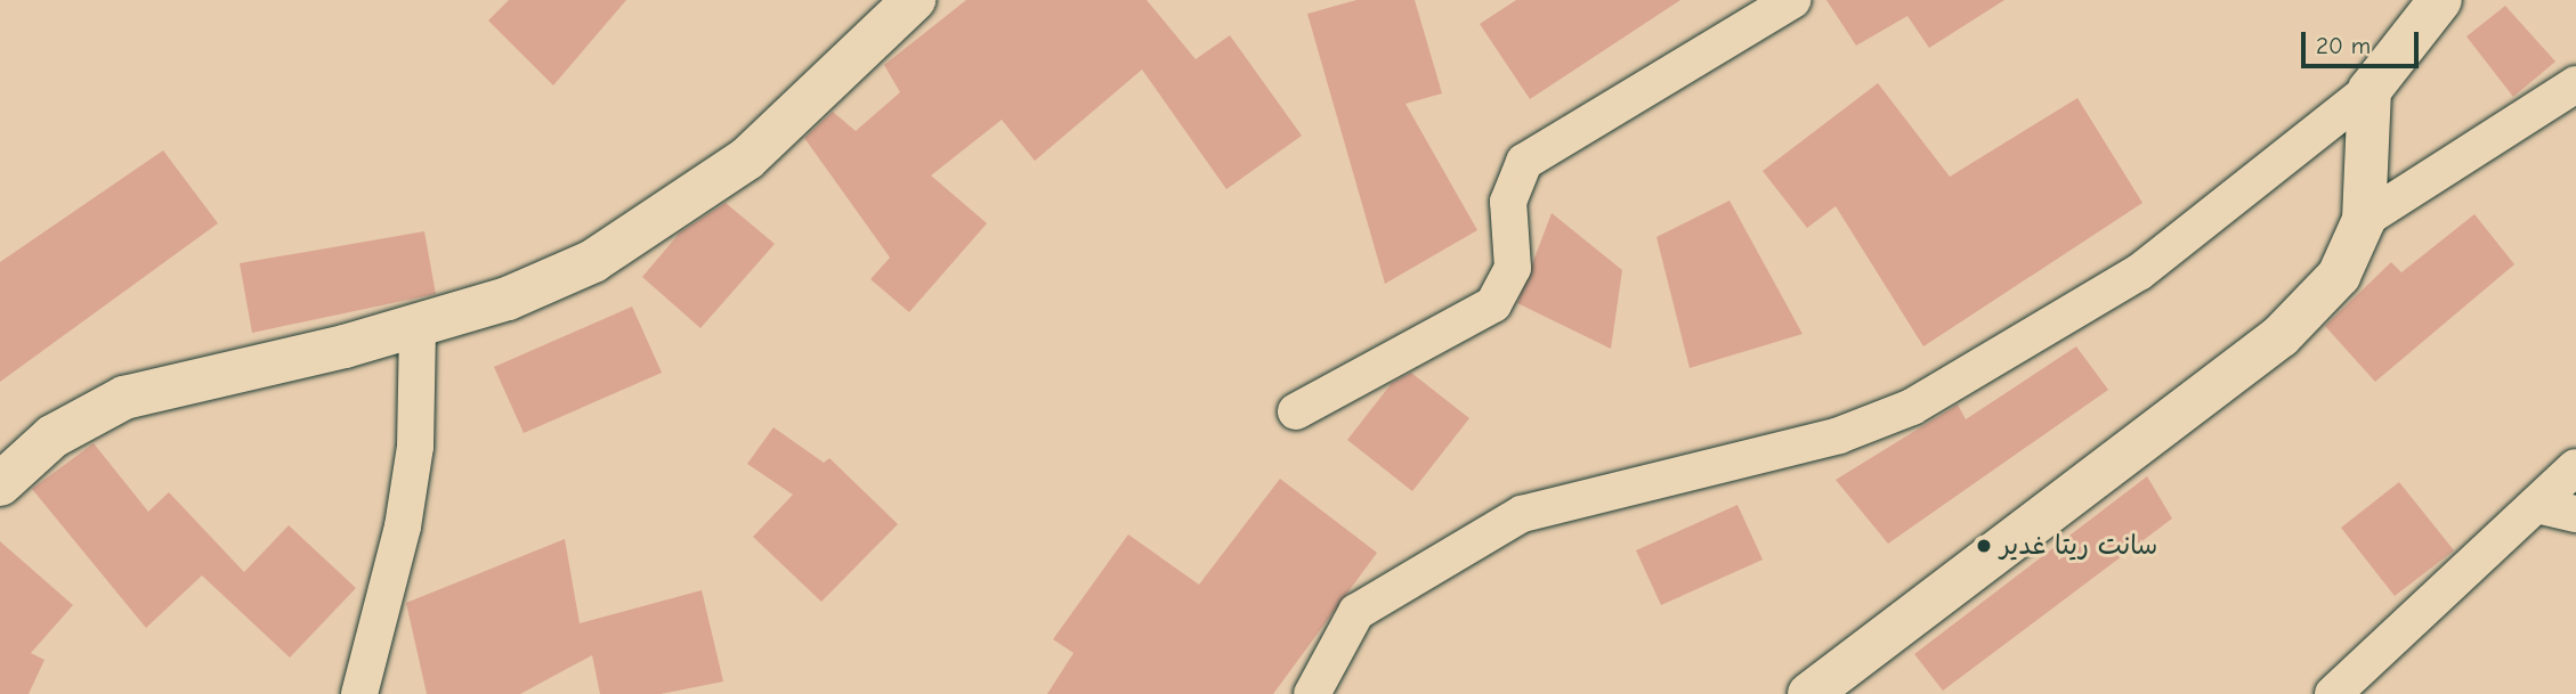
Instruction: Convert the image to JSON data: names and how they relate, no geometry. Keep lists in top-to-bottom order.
{
  "places": ["سانت ريتا غدير"],
  "scale_bar": "20 m"
}
